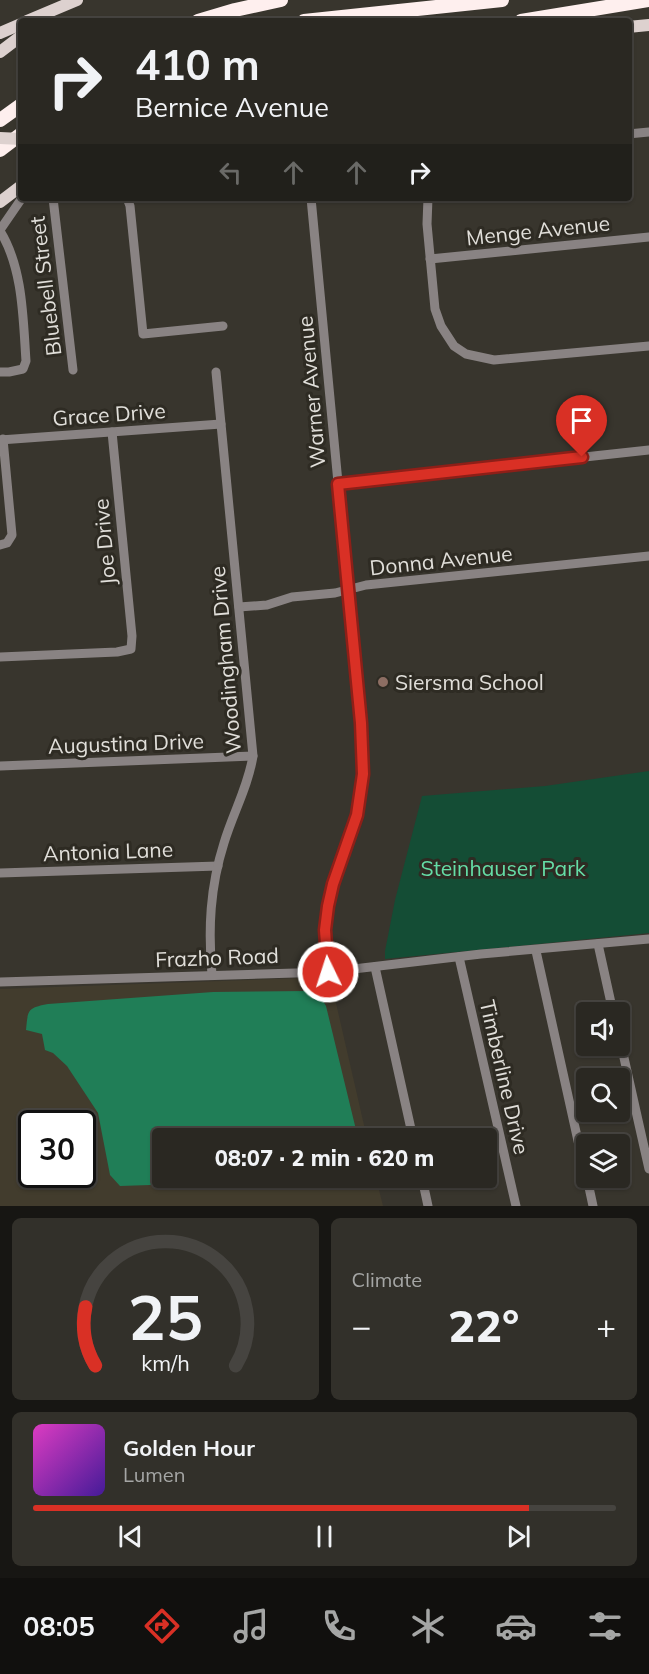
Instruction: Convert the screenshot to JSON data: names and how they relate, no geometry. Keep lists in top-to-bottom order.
{
  "streets": {
    "street": [
      "Menge Avenue",
      "Bluebell Street",
      "Warner Avenue",
      "Grace Drive",
      "Joe Drive",
      "Donna Avenue",
      "Woodingham Drive",
      "Augustina Drive",
      "Antonia Lane",
      "Frazho Road",
      "Timberline Drive"
    ]
  },
  "crossings": [
    ["Warner Avenue", "Donna Avenue"],
    ["Warner Avenue", "Frazho Road"],
    ["Grace Drive", "Joe Drive"],
    ["Grace Drive", "Woodingham Drive"],
    ["Donna Avenue", "Woodingham Drive"],
    ["Woodingham Drive", "Augustina Drive"],
    ["Woodingham Drive", "Antonia Lane"],
    ["Woodingham Drive", "Frazho Road"],
    ["Frazho Road", "Timberline Drive"]
  ],
  "parks": ["Steinhauser Park"],
  "places": ["Siersma School"],
  "page": {
    "turn": ["410 m", "Bernice Avenue"],
    "limit": "30",
    "trip": "08:07 · 2 min · 620 m",
    "tile": "Climate",
    "heat": ["−", "22°", "+"],
    "song": ["Golden Hour", "Lumen"],
    "tabs": "08:05",
    "gauge": ["25", "km/h"]
  }
}
